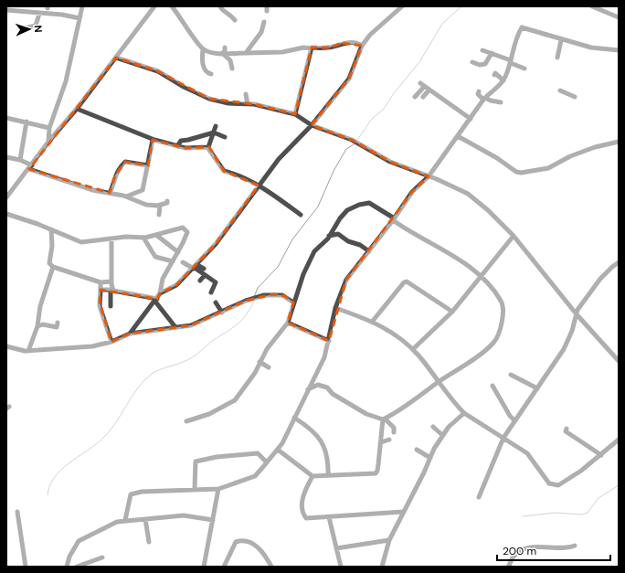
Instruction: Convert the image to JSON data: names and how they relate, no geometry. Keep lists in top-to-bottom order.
{
  "scale_bar": "200 m",
  "north": "right"
}
